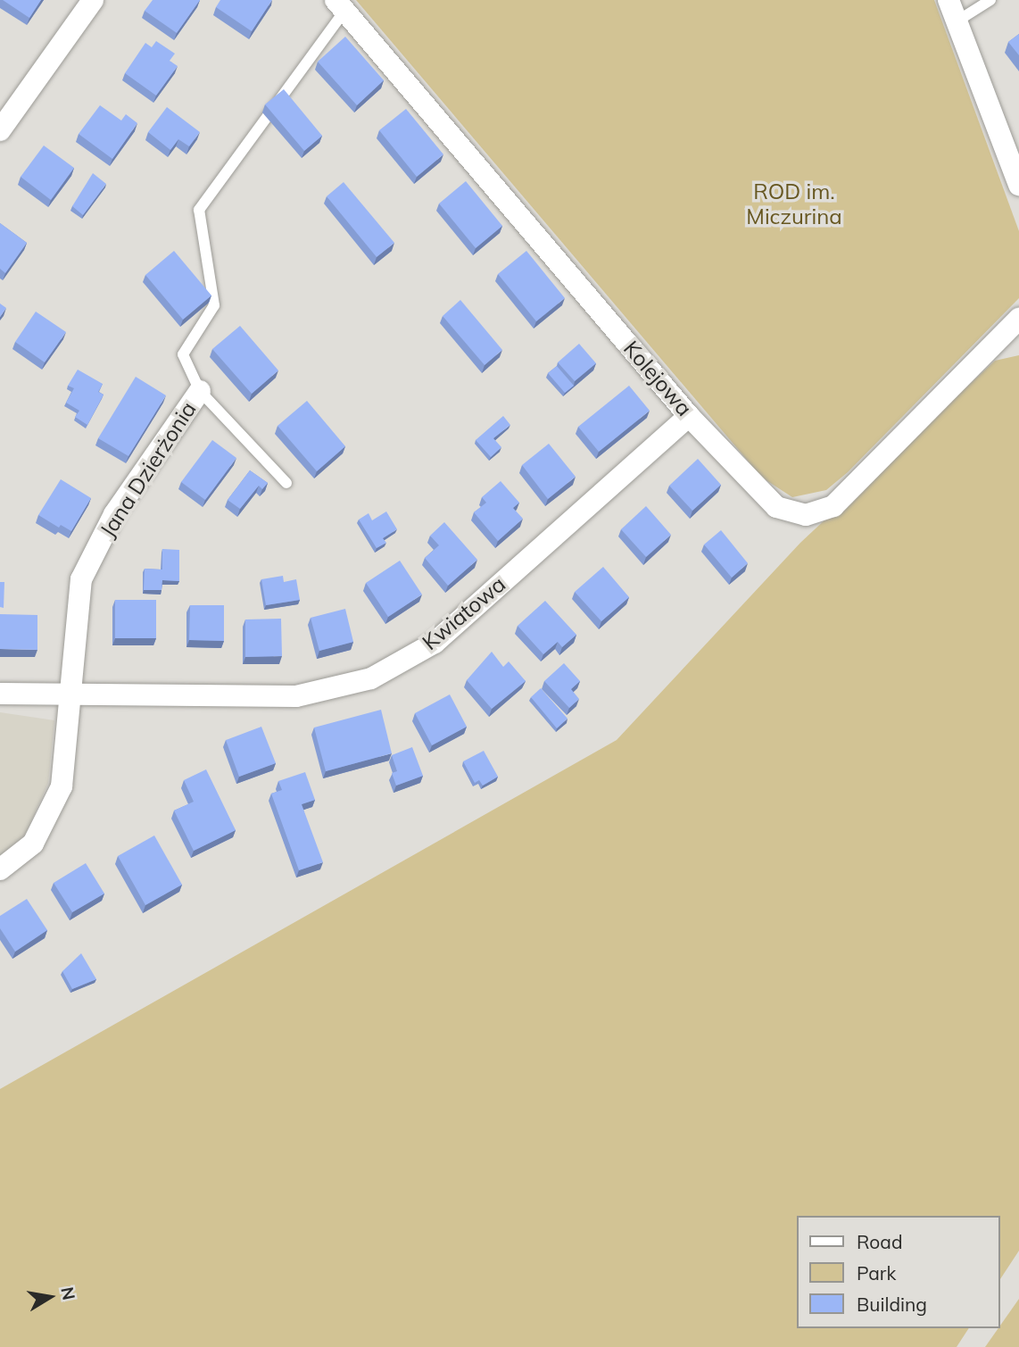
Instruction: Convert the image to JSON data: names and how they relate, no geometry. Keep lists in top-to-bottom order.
{
  "streets": {
    "street": ["Kolejowa", "Jana Dzierżonia", "Kwiatowa"]
  },
  "crossings": [
    ["Kolejowa", "Kwiatowa"],
    ["Jana Dzierżonia", "Kwiatowa"]
  ],
  "parks": ["ROD im. Miczurina"],
  "legend": ["Road", "Park", "Building"],
  "north": "right"
}
